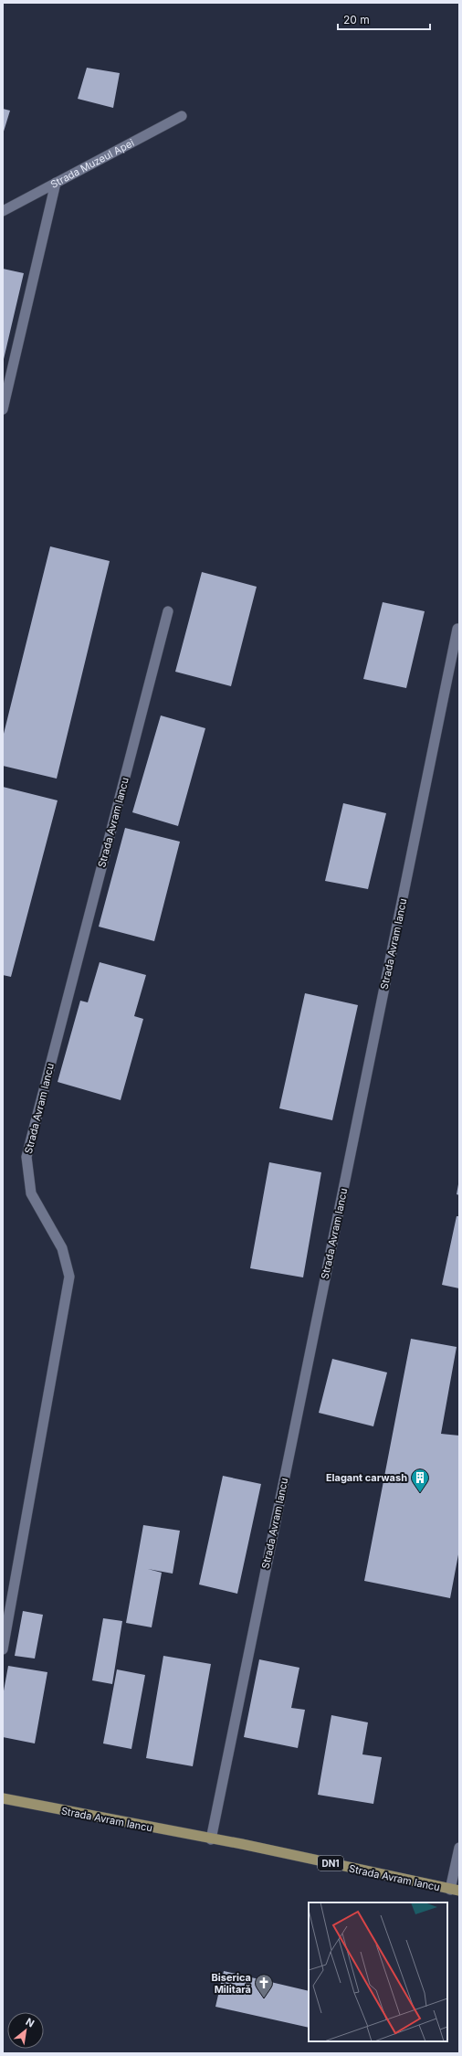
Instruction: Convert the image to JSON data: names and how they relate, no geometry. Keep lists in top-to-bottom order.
{
  "streets": {
    "main road": ["Strada Avram Iancu", "DN1"],
    "street": ["Strada Muzeul Apei"]
  },
  "places": {
    "building": ["Elagant carwash"],
    "church": ["Biserica Militară"]
  },
  "scale_bar": "20 m",
  "north": "top right"
}
